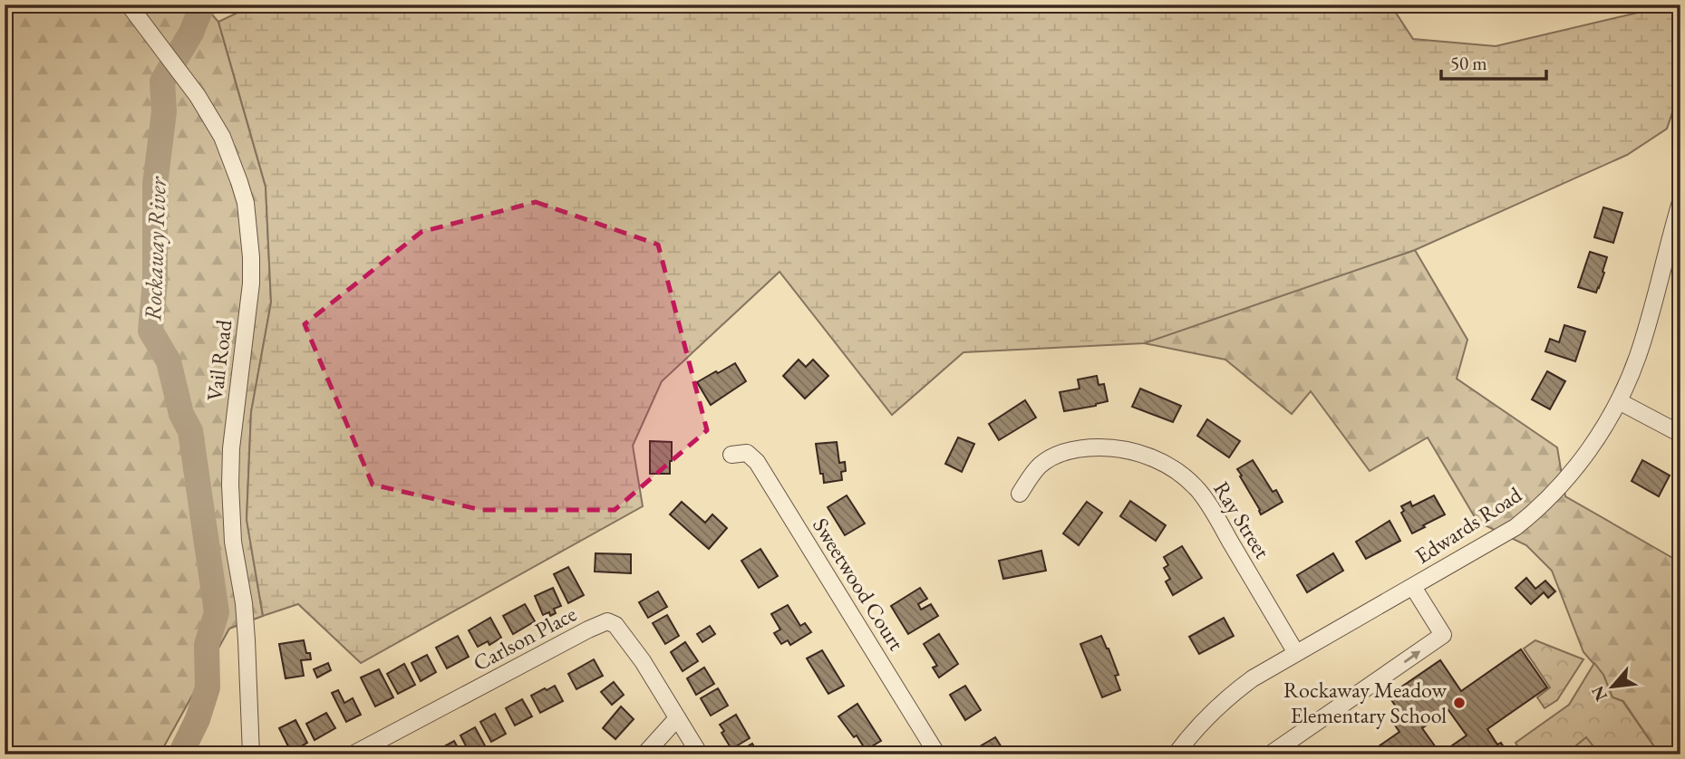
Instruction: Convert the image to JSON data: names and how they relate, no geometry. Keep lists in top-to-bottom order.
{
  "streets": {
    "street": [
      "Vail Road",
      "Ray Street",
      "Edwards Road",
      "Sweetwood Court",
      "Carlson Place"
    ]
  },
  "crossings": [
    ["Ray Street", "Edwards Road"]
  ],
  "water": ["Rockaway River"],
  "places": ["Rockaway Meadow Elementary School"],
  "scale_bar": "50 m",
  "north": "bottom left"
}
